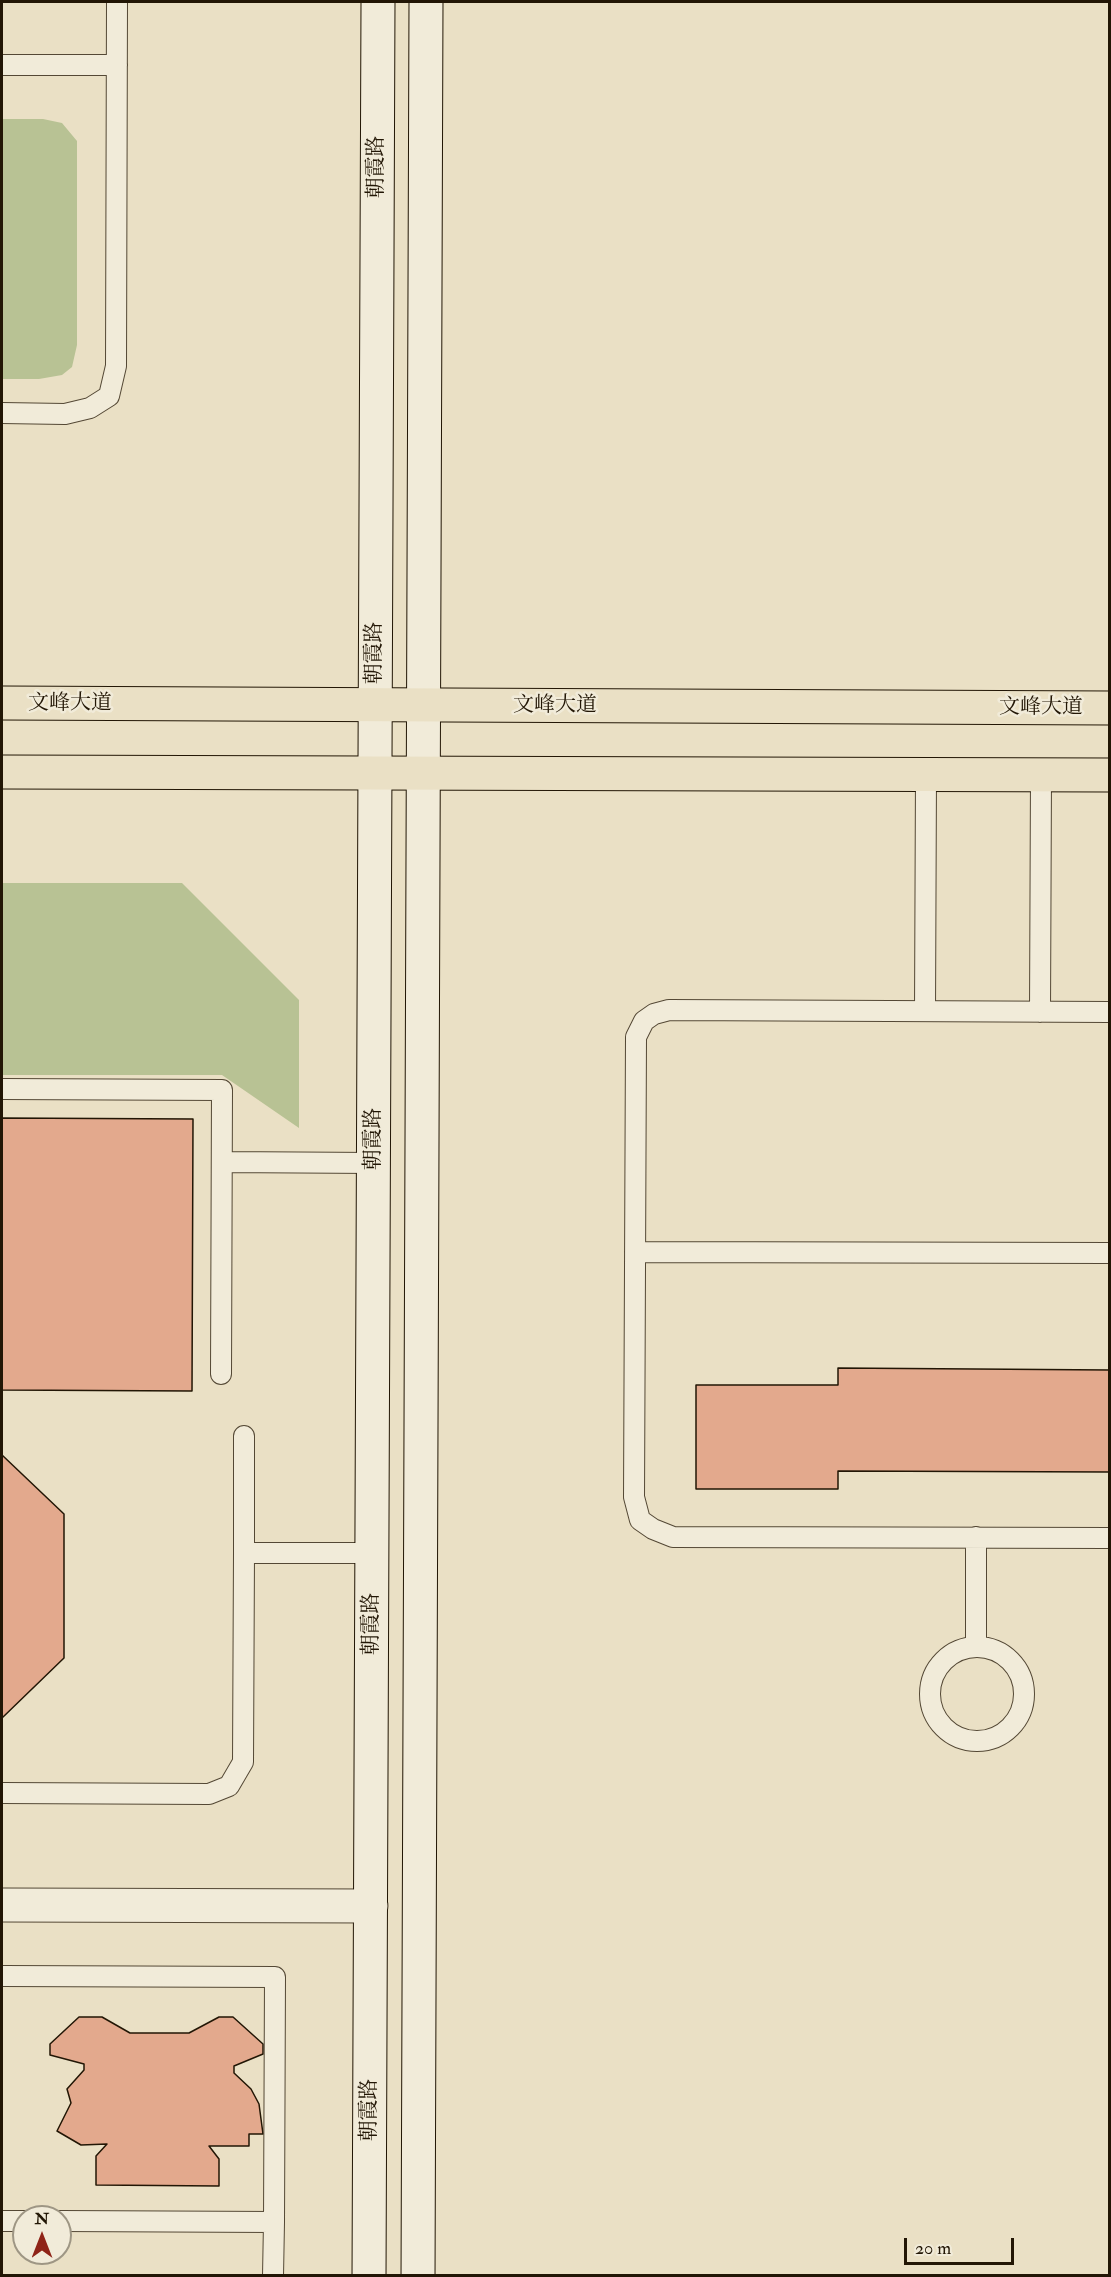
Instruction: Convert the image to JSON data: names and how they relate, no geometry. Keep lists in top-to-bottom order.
{
  "streets": {
    "main road": ["文峰大道"],
    "street": ["朝霞路"]
  },
  "crossings": [
    ["朝霞路", "文峰大道"]
  ],
  "scale_bar": "20 m",
  "north": "top"
}
